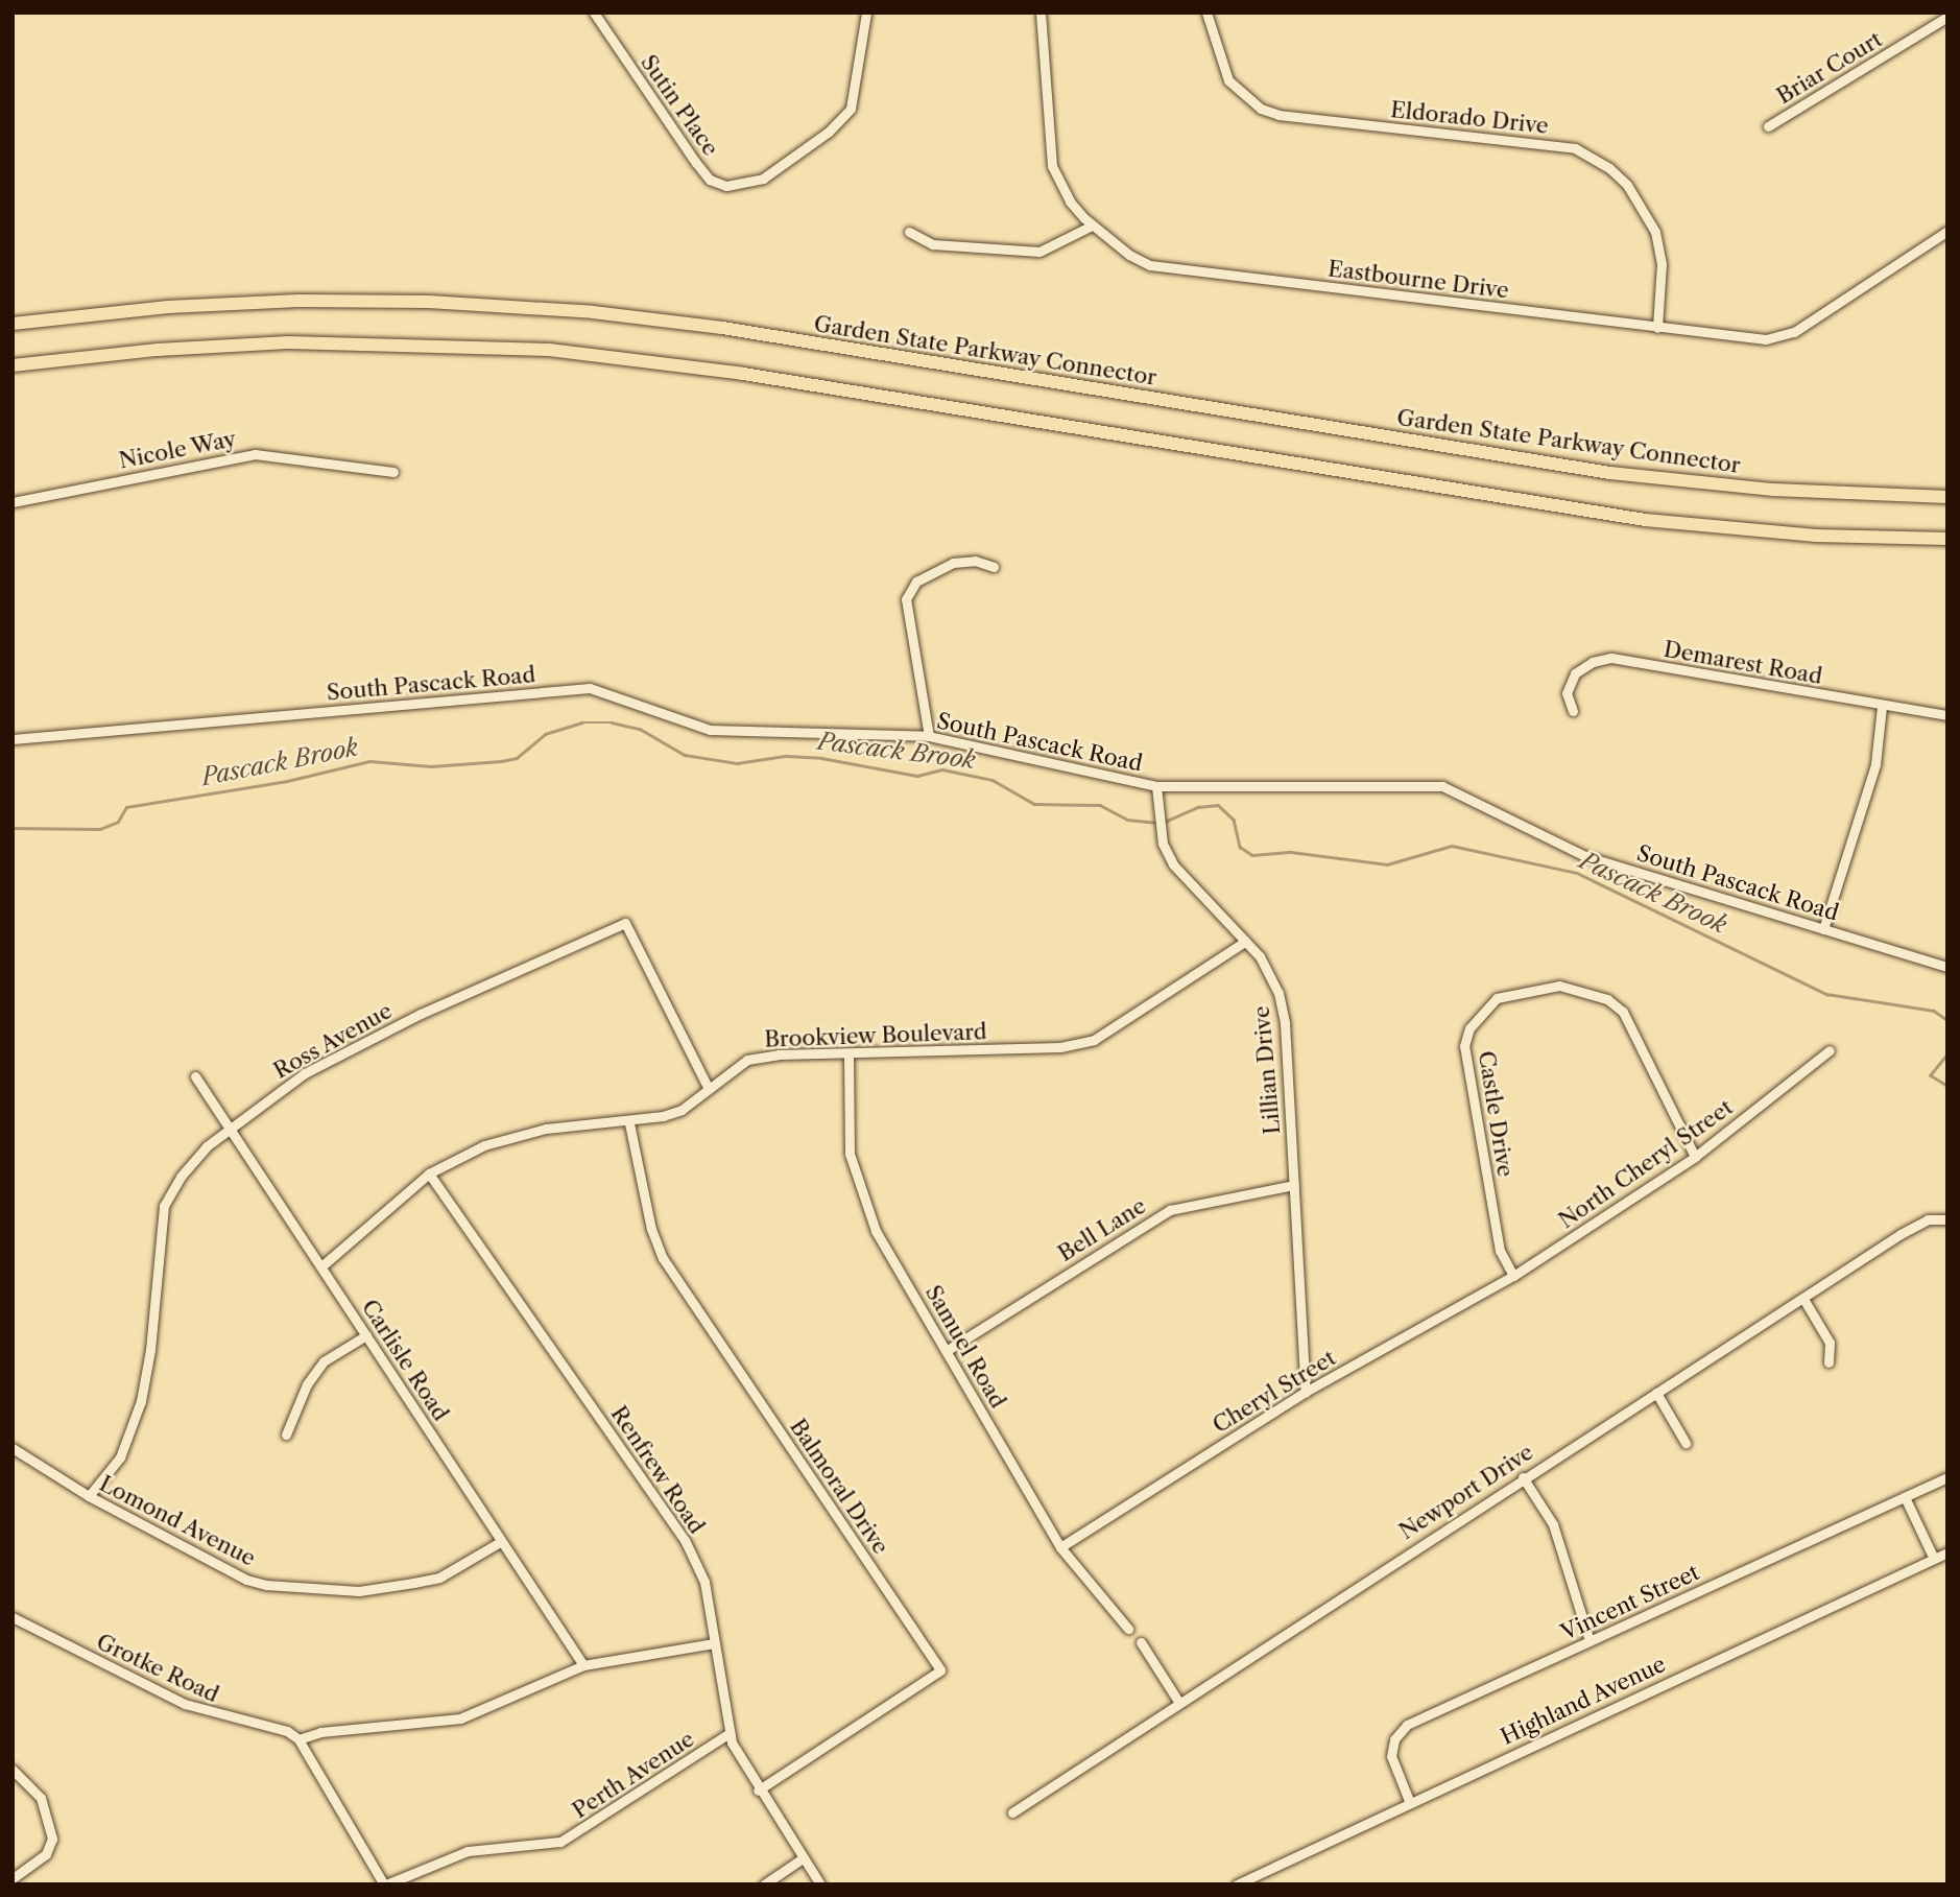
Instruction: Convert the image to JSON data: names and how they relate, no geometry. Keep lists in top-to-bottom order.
{
  "streets": {
    "highway": ["Garden State Parkway Connector"],
    "street": [
      "Briar Court",
      "Sutin Place",
      "Eldorado Drive",
      "Eastbourne Drive",
      "Nicole Way",
      "Demarest Road",
      "South Pascack Road",
      "Brookview Boulevard",
      "Ross Avenue",
      "Lillian Drive",
      "Castle Drive",
      "North Cheryl Street",
      "Bell Lane",
      "Samuel Road",
      "Carlisle Road",
      "Cheryl Street",
      "Renfrew Road",
      "Balmoral Drive",
      "Newport Drive",
      "Lomond Avenue",
      "Vincent Street",
      "Grotke Road",
      "Highland Avenue",
      "Perth Avenue"
    ]
  },
  "crossings": [
    ["Eldorado Drive", "Eastbourne Drive"],
    ["South Pascack Road", "Lillian Drive"],
    ["Brookview Boulevard", "Ross Avenue"],
    ["Brookview Boulevard", "Lillian Drive"],
    ["Brookview Boulevard", "Samuel Road"],
    ["Brookview Boulevard", "Carlisle Road"],
    ["Brookview Boulevard", "Renfrew Road"],
    ["Brookview Boulevard", "Balmoral Drive"],
    ["Ross Avenue", "Carlisle Road"],
    ["Ross Avenue", "Lomond Avenue"],
    ["Lillian Drive", "Bell Lane"],
    ["Lillian Drive", "Cheryl Street"],
    ["Castle Drive", "North Cheryl Street"],
    ["Castle Drive", "Cheryl Street"],
    ["North Cheryl Street", "Cheryl Street"],
    ["Bell Lane", "Samuel Road"],
    ["Samuel Road", "Cheryl Street"],
    ["Carlisle Road", "Lomond Avenue"],
    ["Renfrew Road", "Balmoral Drive"],
    ["Renfrew Road", "Perth Avenue"],
    ["Vincent Street", "Highland Avenue"]
  ],
  "water": ["Pascack Brook"]
}
